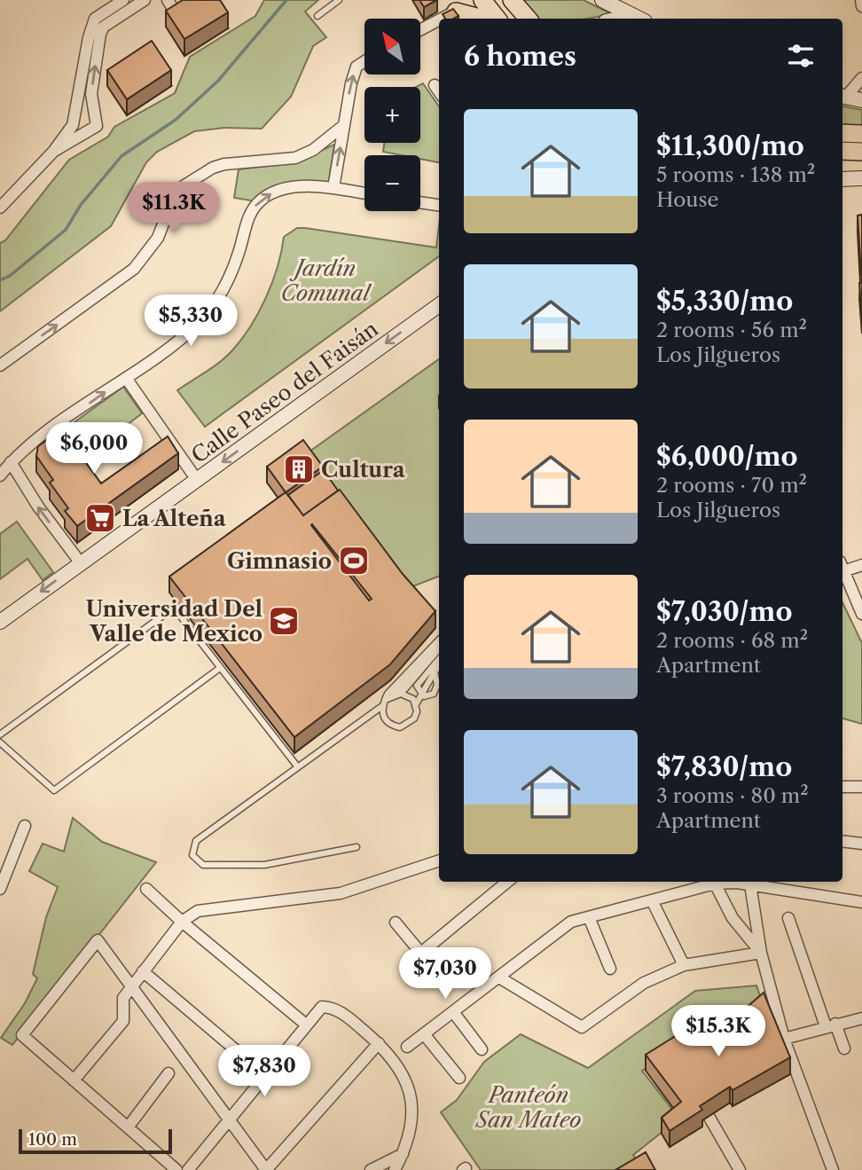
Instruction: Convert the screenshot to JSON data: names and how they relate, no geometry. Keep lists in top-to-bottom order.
{
  "streets": {
    "street": ["Calle Paseo del Faisán"]
  },
  "one_way": ["Calle Paseo del Faisán"],
  "parks": ["Jardín Comunal", "Panteón San Mateo"],
  "places": {
    "building": ["Cultura"],
    "supermarket": ["La Alteña"],
    "sports": ["Gimnasio"],
    "school or university": ["Universidad Del Valle de Mexico"]
  },
  "scale_bar": "100 m",
  "north": "top left",
  "page": {
    "map_buttons": ["+", "−"],
    "heading": "6 homes",
    "list": [
      {
        "name": "$11,300/mo",
        "note": "5 rooms · 138 m² · House"
      },
      {
        "name": "$5,330/mo",
        "note": "2 rooms · 56 m² · Los Jilgueros"
      },
      {
        "name": "$6,000/mo",
        "note": "2 rooms · 70 m² · Los Jilgueros"
      },
      {
        "name": "$7,030/mo",
        "note": "2 rooms · 68 m² · Apartment"
      },
      {
        "name": "$7,830/mo",
        "note": "3 rooms · 80 m² · Apartment"
      }
    ],
    "price": [
      "$11.3K",
      "$5,330",
      "$6,000",
      "$7,030",
      "$15.3K",
      "$7,830"
    ],
    "scale": "100 m"
  }
}
